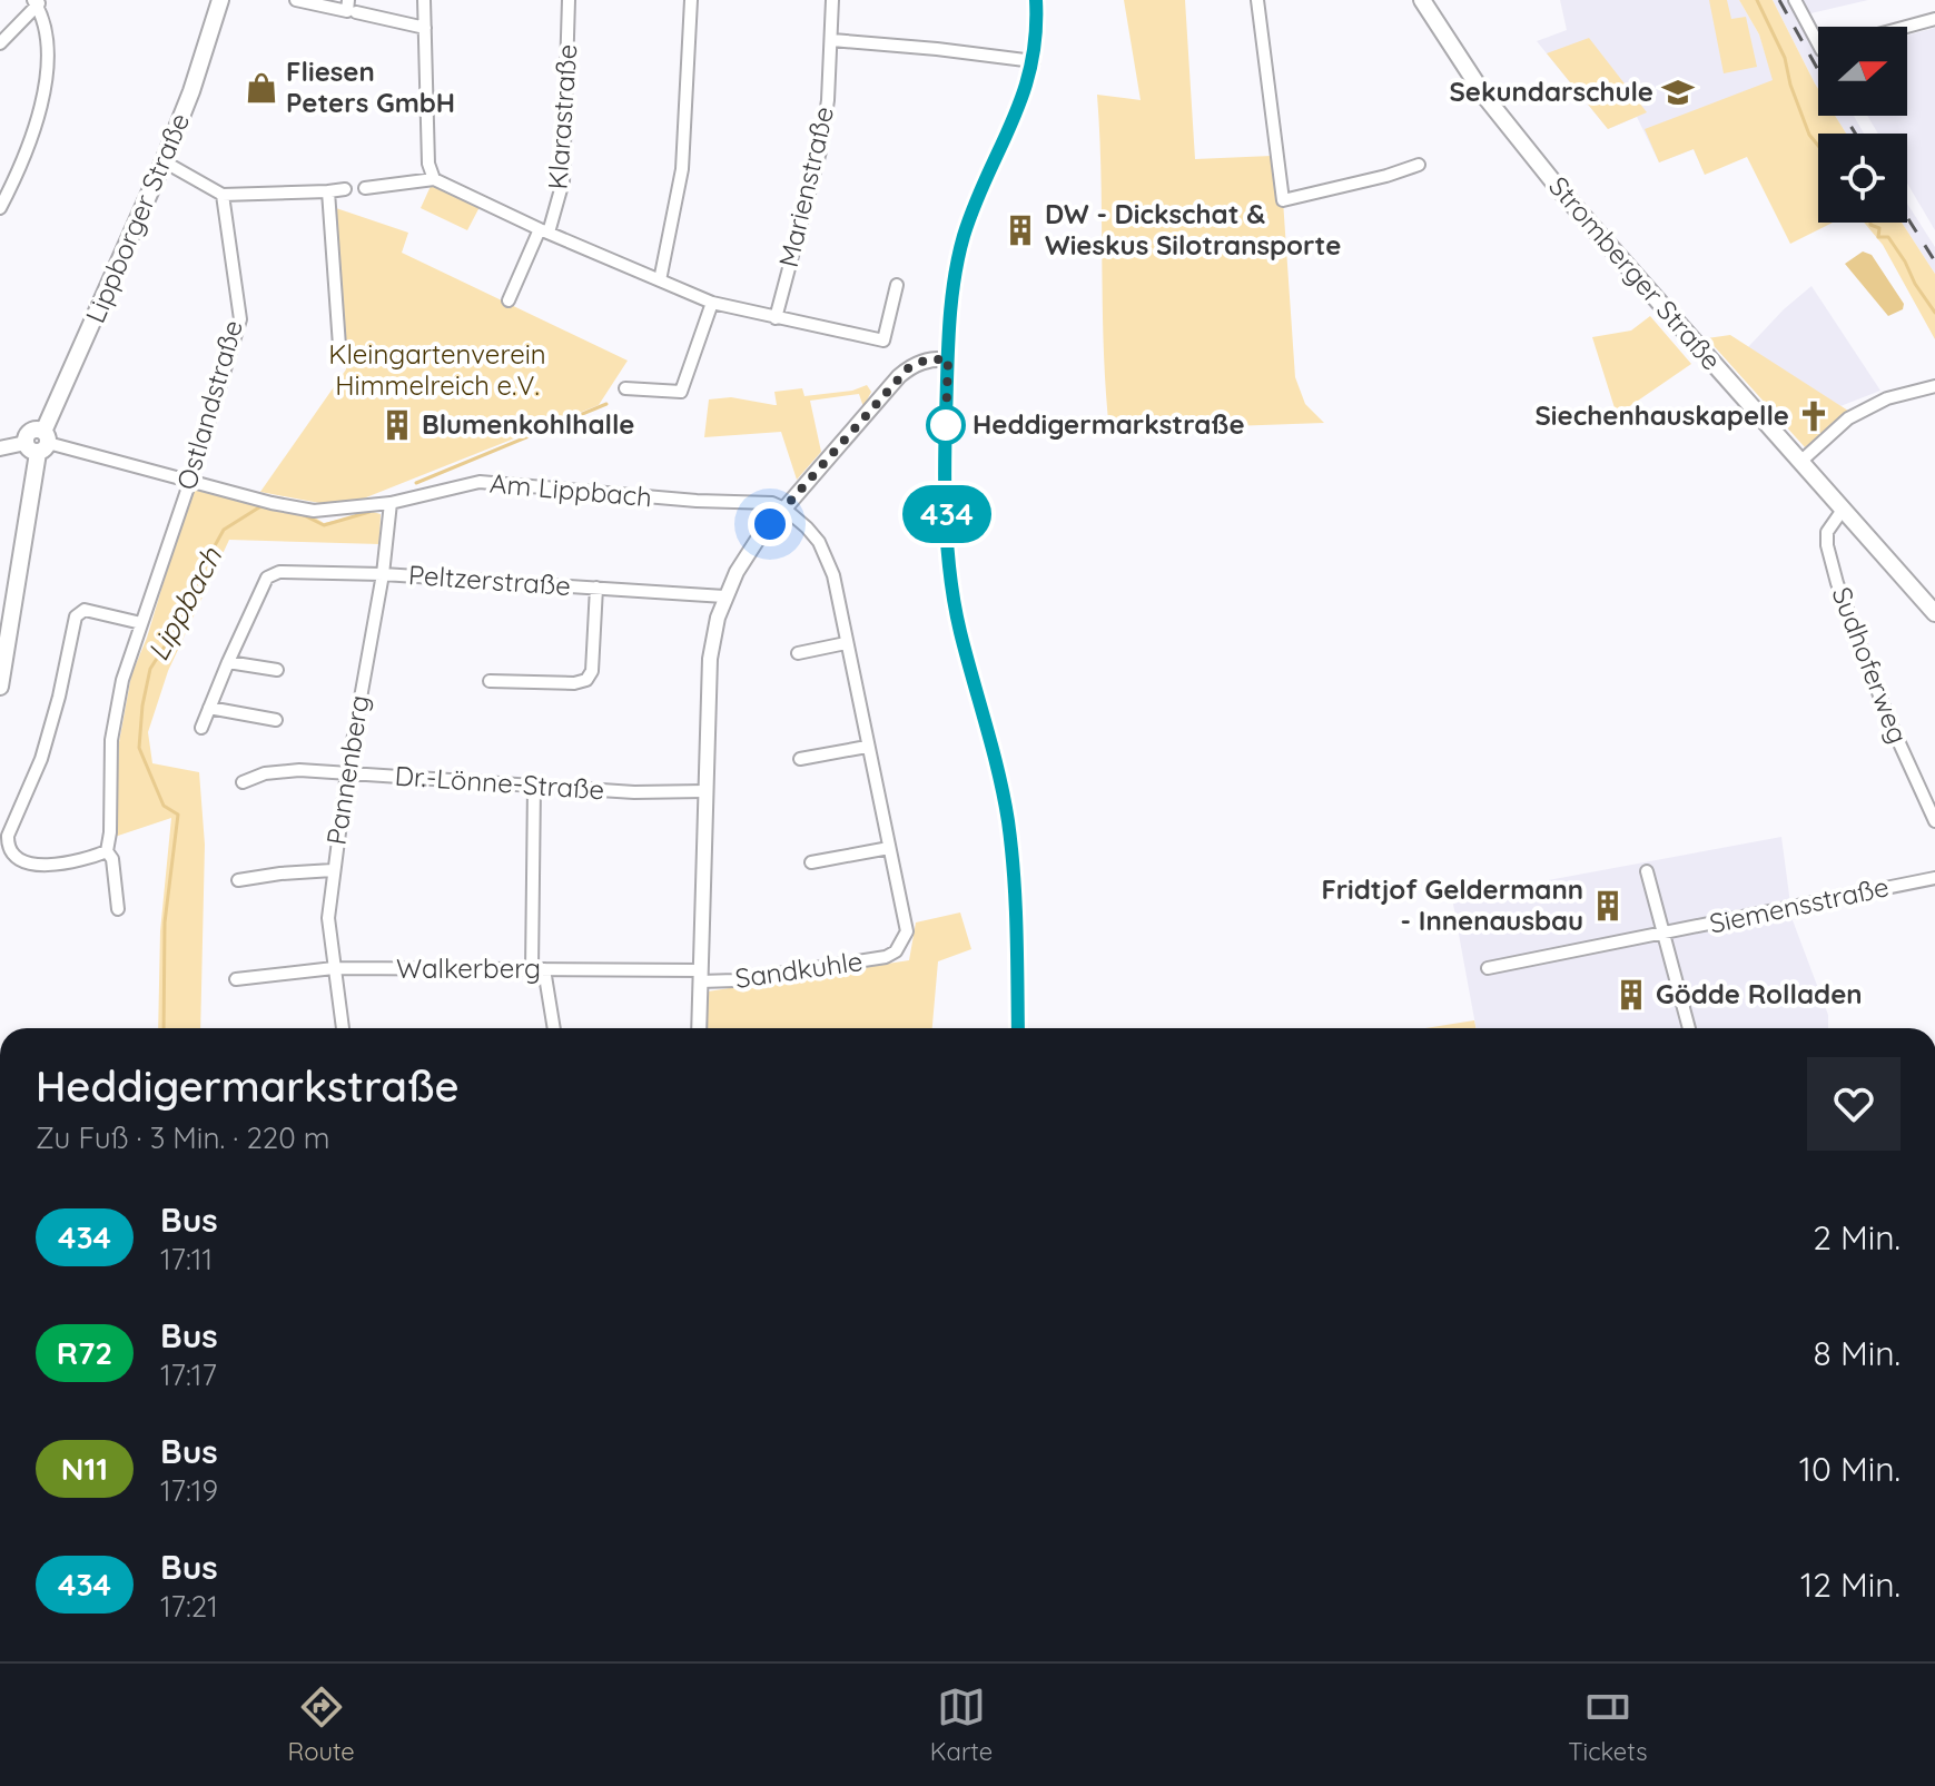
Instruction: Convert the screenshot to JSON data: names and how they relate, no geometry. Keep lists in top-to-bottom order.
{
  "streets": {
    "main road": ["Lippborger Straße", "Stromberger Straße"],
    "street": [
      "Klarastraße",
      "Marienstraße",
      "Ostlandstraße",
      "Am Lippbach",
      "Peltzerstraße",
      "Sudhoferweg",
      "Pannenberg",
      "Dr.-Lönne-Straße",
      "Siemensstraße",
      "Walkerberg",
      "Sandkuhle"
    ]
  },
  "crossings": [
    ["Lippborger Straße", "Am Lippbach"],
    ["Stromberger Straße", "Sudhoferweg"],
    ["Ostlandstraße", "Am Lippbach"],
    ["Am Lippbach", "Pannenberg"],
    ["Am Lippbach", "Sandkuhle"],
    ["Peltzerstraße", "Pannenberg"],
    ["Pannenberg", "Dr.-Lönne-Straße"],
    ["Pannenberg", "Walkerberg"],
    ["Walkerberg", "Sandkuhle"]
  ],
  "water": ["Lippbach"],
  "parks": ["Kleingartenverein Himmelreich e.V."],
  "places": {
    "shop": ["Fliesen Peters GmbH"],
    "school or university": ["Sekundarschule"],
    "building": [
      "DW - Dickschat & Wieskus Silotransporte",
      "Blumenkohlhalle",
      "Fridtjof Geldermann - Innenausbau",
      "Gödde Rolladen"
    ],
    "church": ["Siechenhauskapelle"],
    "other": ["Heddigermarkstraße"]
  },
  "lines": ["bus line 434"],
  "north": "right",
  "page": {
    "on_map": "434",
    "heading": ["Heddigermarkstraße", "Zu Fuß · 3 Min. · 220 m"],
    "list": [
      {
        "mark": "434",
        "name": "Bus",
        "note": "17:11",
        "value": "2 Min."
      },
      {
        "mark": "R72",
        "name": "Bus",
        "note": "17:17",
        "value": "8 Min."
      },
      {
        "mark": "N11",
        "name": "Bus",
        "note": "17:19",
        "value": "10 Min."
      },
      {
        "mark": "434",
        "name": "Bus",
        "note": "17:21",
        "value": "12 Min."
      }
    ],
    "tabs": ["Route", "Karte", "Tickets"]
  }
}
